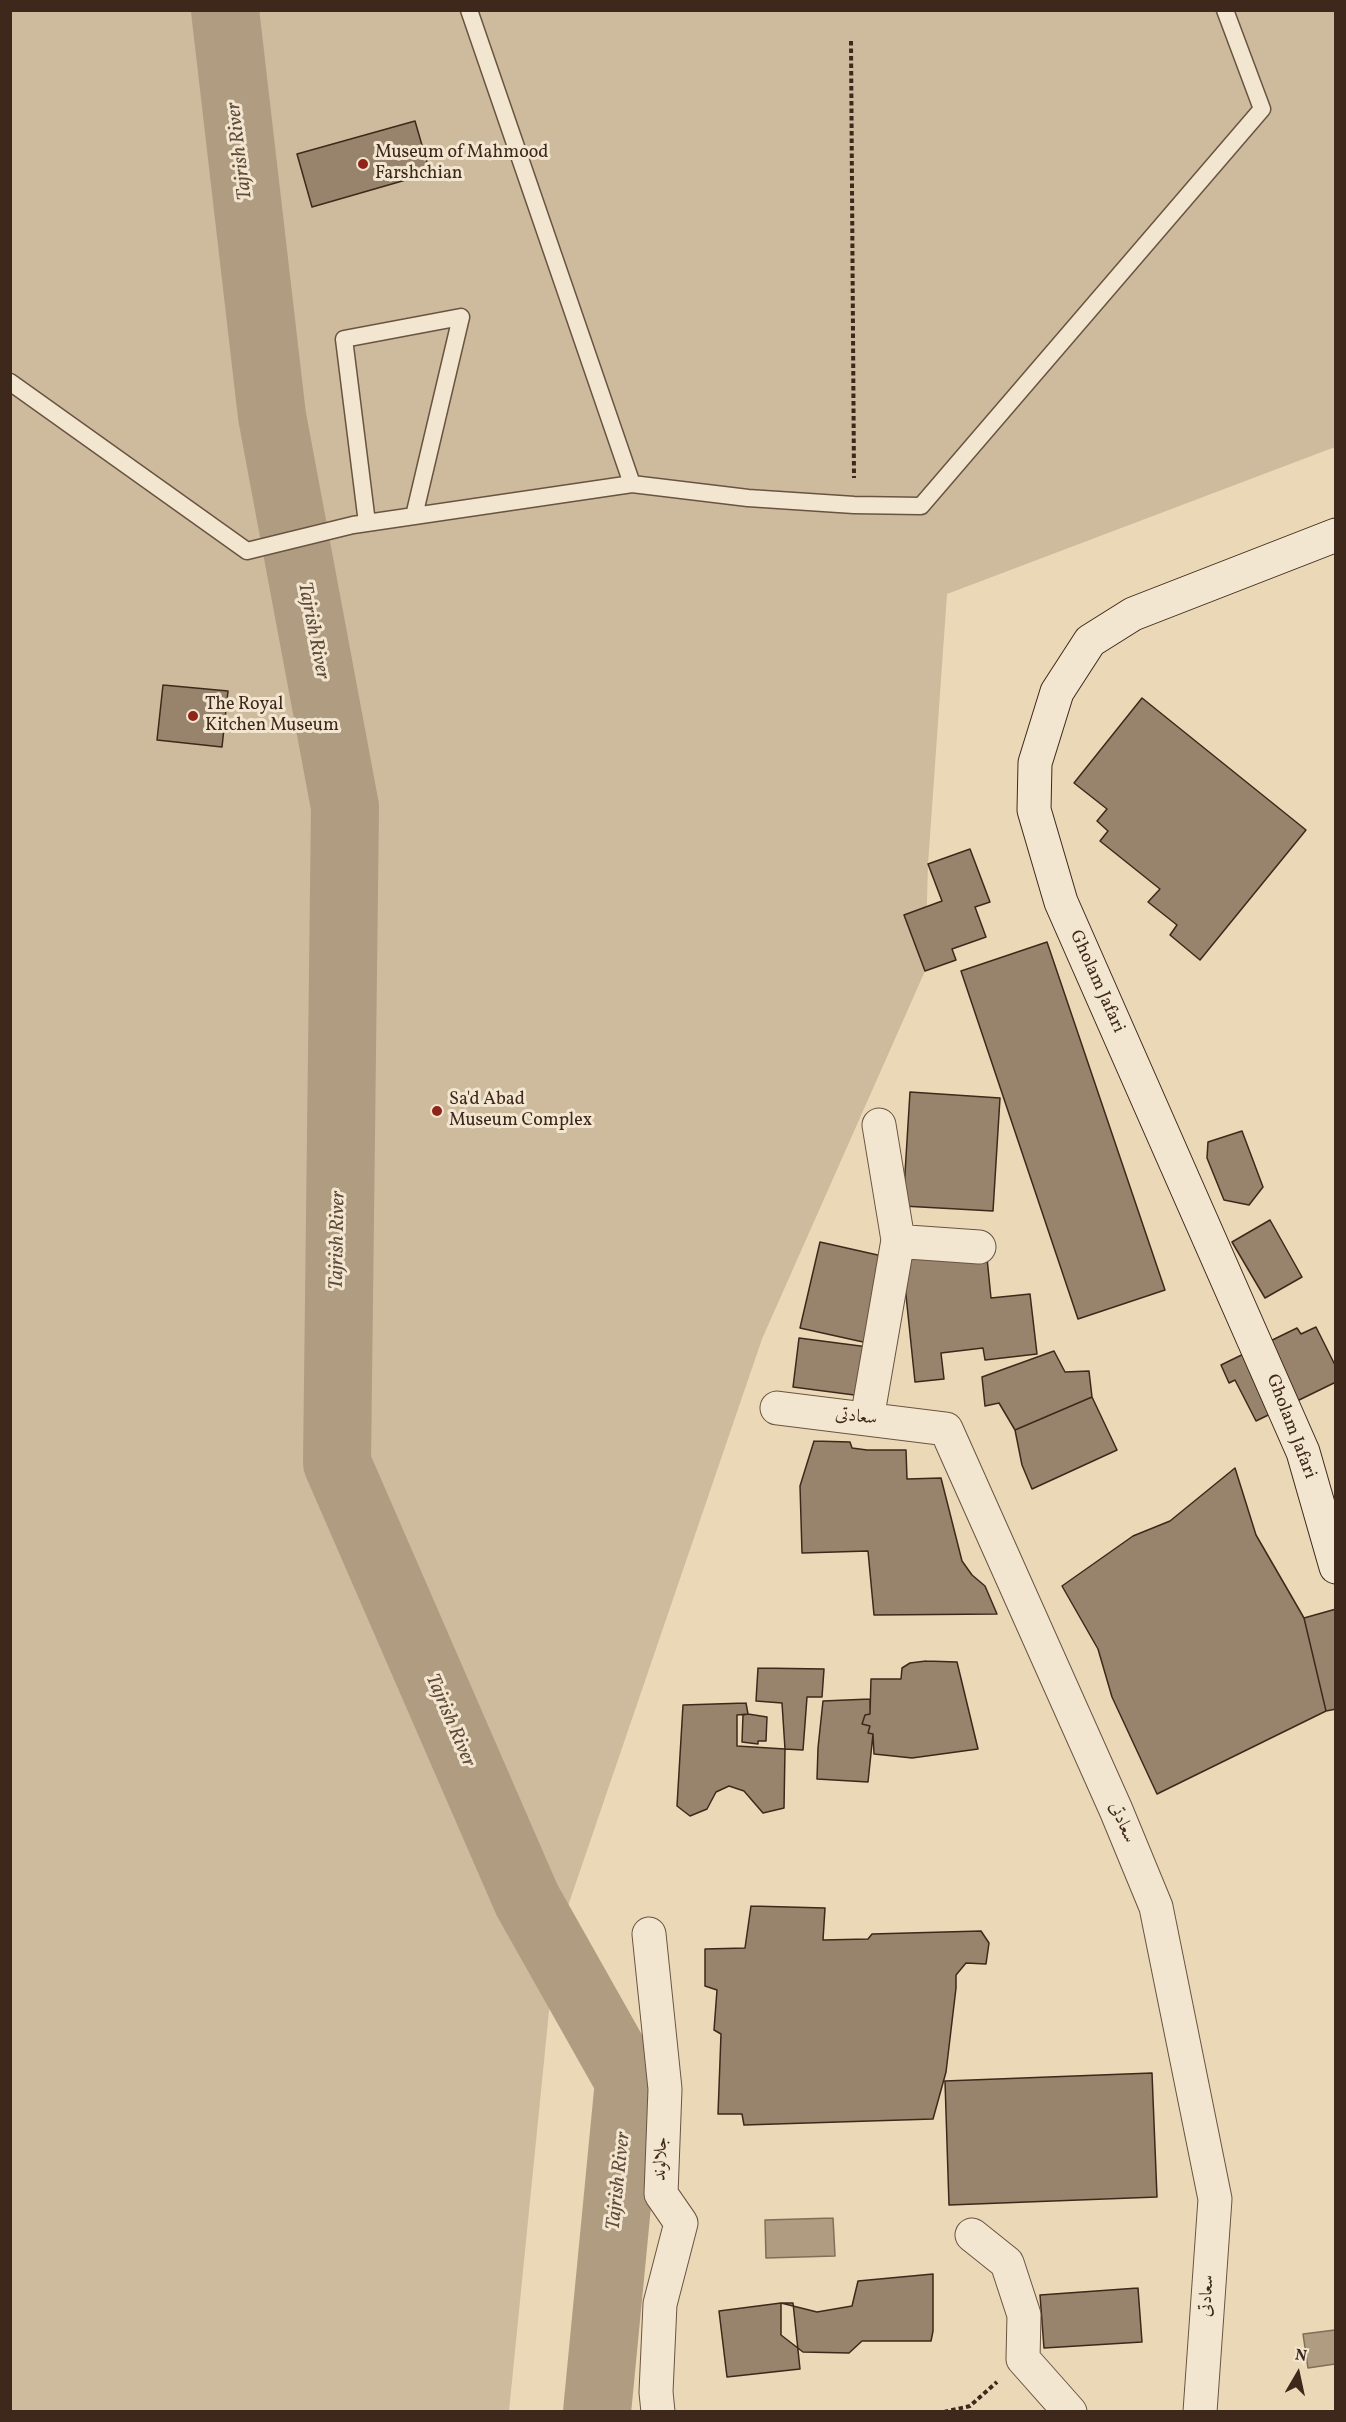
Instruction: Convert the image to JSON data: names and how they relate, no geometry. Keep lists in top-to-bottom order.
{
  "streets": {
    "street": ["Gholam Jafari", "سعادتی", "جلالوند"]
  },
  "water": ["Tajrish River"],
  "places": ["Museum of Mahmood Farshchian", "The Royal Kitchen Museum", "Sa'd Abad Museum Complex"],
  "north": "top"
}
